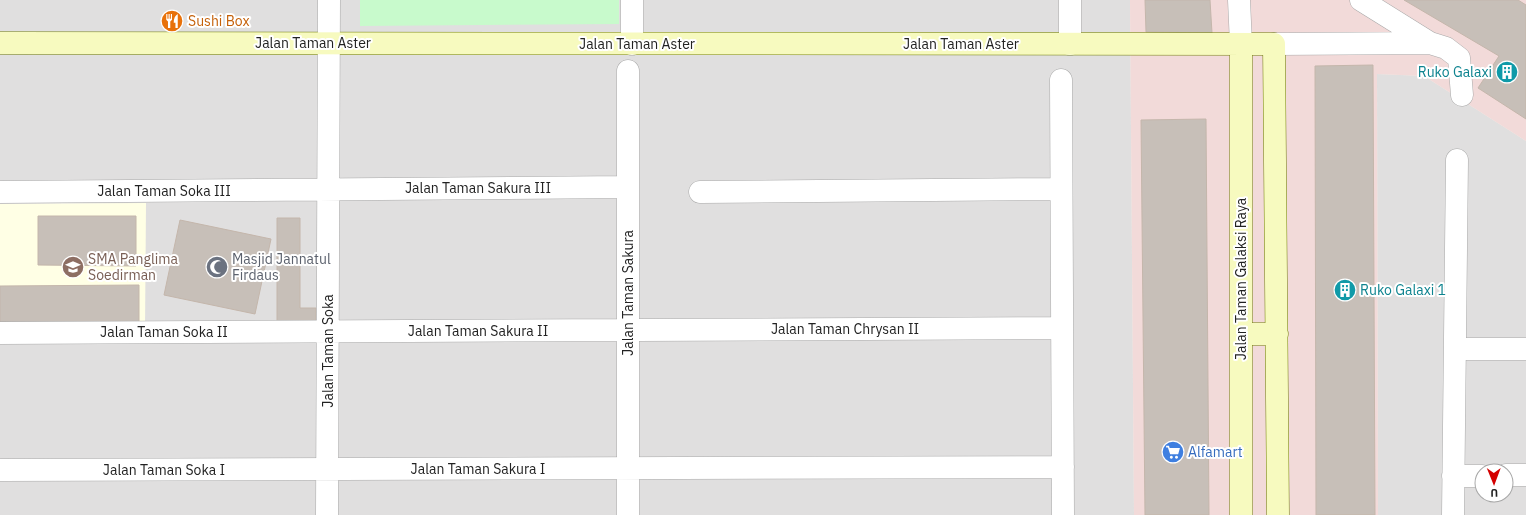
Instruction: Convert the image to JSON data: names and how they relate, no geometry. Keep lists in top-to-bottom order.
{
  "streets": {
    "main road": ["Jalan Taman Aster", "Jalan Taman Galaksi Raya"],
    "street": [
      "Jalan Taman Sakura III",
      "Jalan Taman Soka III",
      "Jalan Taman Sakura",
      "Jalan Taman Chrysan II",
      "Jalan Taman Sakura II",
      "Jalan Taman Soka II",
      "Jalan Taman Soka",
      "Jalan Taman Sakura I",
      "Jalan Taman Soka I"
    ]
  },
  "crossings": [
    ["Jalan Taman Aster", "Jalan Taman Galaksi Raya"],
    ["Jalan Taman Aster", "Jalan Taman Soka"],
    ["Jalan Taman Sakura III", "Jalan Taman Soka III"],
    ["Jalan Taman Sakura III", "Jalan Taman Sakura"],
    ["Jalan Taman Sakura III", "Jalan Taman Soka"],
    ["Jalan Taman Soka III", "Jalan Taman Soka"],
    ["Jalan Taman Sakura", "Jalan Taman Chrysan II"],
    ["Jalan Taman Sakura", "Jalan Taman Sakura II"],
    ["Jalan Taman Sakura", "Jalan Taman Sakura I"],
    ["Jalan Taman Chrysan II", "Jalan Taman Sakura II"],
    ["Jalan Taman Sakura II", "Jalan Taman Soka II"],
    ["Jalan Taman Sakura II", "Jalan Taman Soka"],
    ["Jalan Taman Soka II", "Jalan Taman Soka"],
    ["Jalan Taman Soka", "Jalan Taman Sakura I"],
    ["Jalan Taman Soka", "Jalan Taman Soka I"],
    ["Jalan Taman Sakura I", "Jalan Taman Soka I"]
  ],
  "places": {
    "restaurant": ["Sushi Box"],
    "building": ["Ruko Galaxi", "Ruko Galaxi 1"],
    "school or university": ["SMA Panglima Soedirman"],
    "mosque": ["Masjid Jannatul Firdaus"],
    "supermarket": ["Alfamart"]
  },
  "north": "bottom"
}
